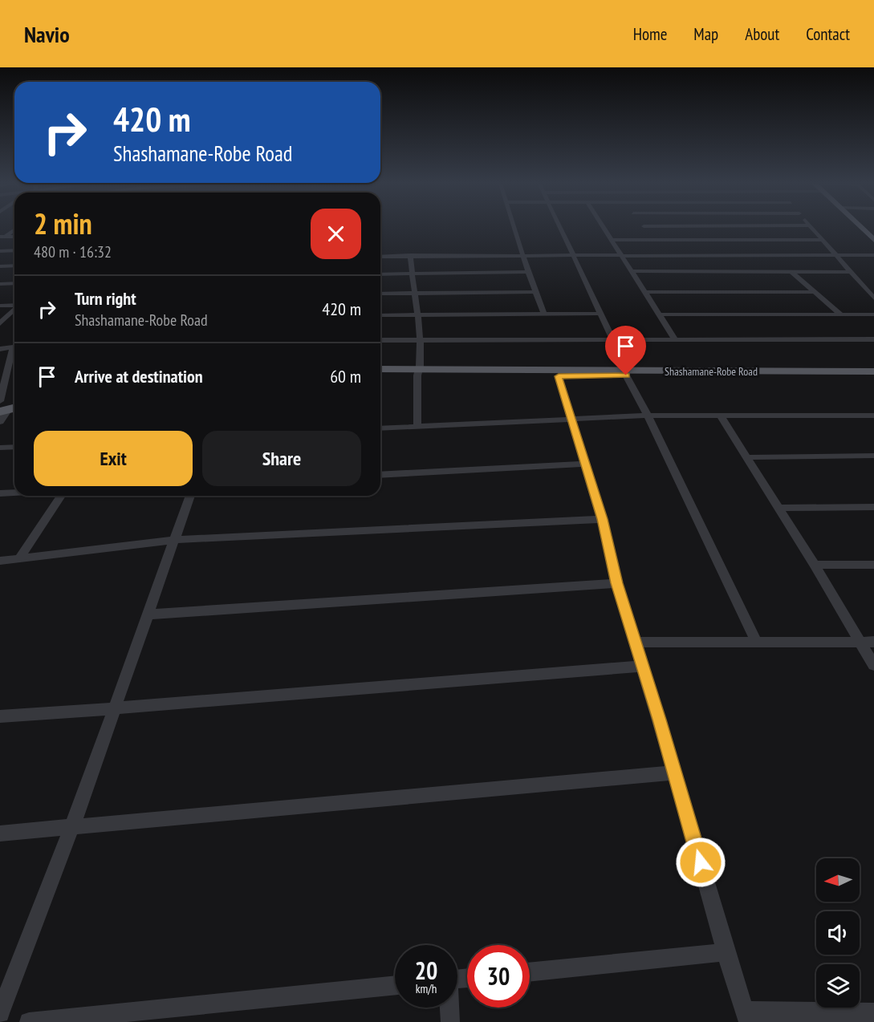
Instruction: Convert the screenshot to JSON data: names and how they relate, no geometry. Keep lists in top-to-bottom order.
{
  "streets": {
    "main road": ["Shashamane-Robe Road"]
  },
  "north": "left",
  "page": {
    "header": "Navio",
    "nav": [
      "Home",
      "Map",
      "About",
      "Contact"
    ],
    "turn": ["420 m", "Shashamane-Robe Road"],
    "heading": ["2 min", "480 m · 16:32"],
    "list": [
      {
        "name": "Turn right",
        "note": "Shashamane-Robe Road",
        "value": "420 m"
      },
      {
        "name": "Arrive at destination",
        "value": "60 m"
      }
    ],
    "buttons": ["Exit", "Share"],
    "speed": "20 km/h",
    "limit": "30"
  }
}
